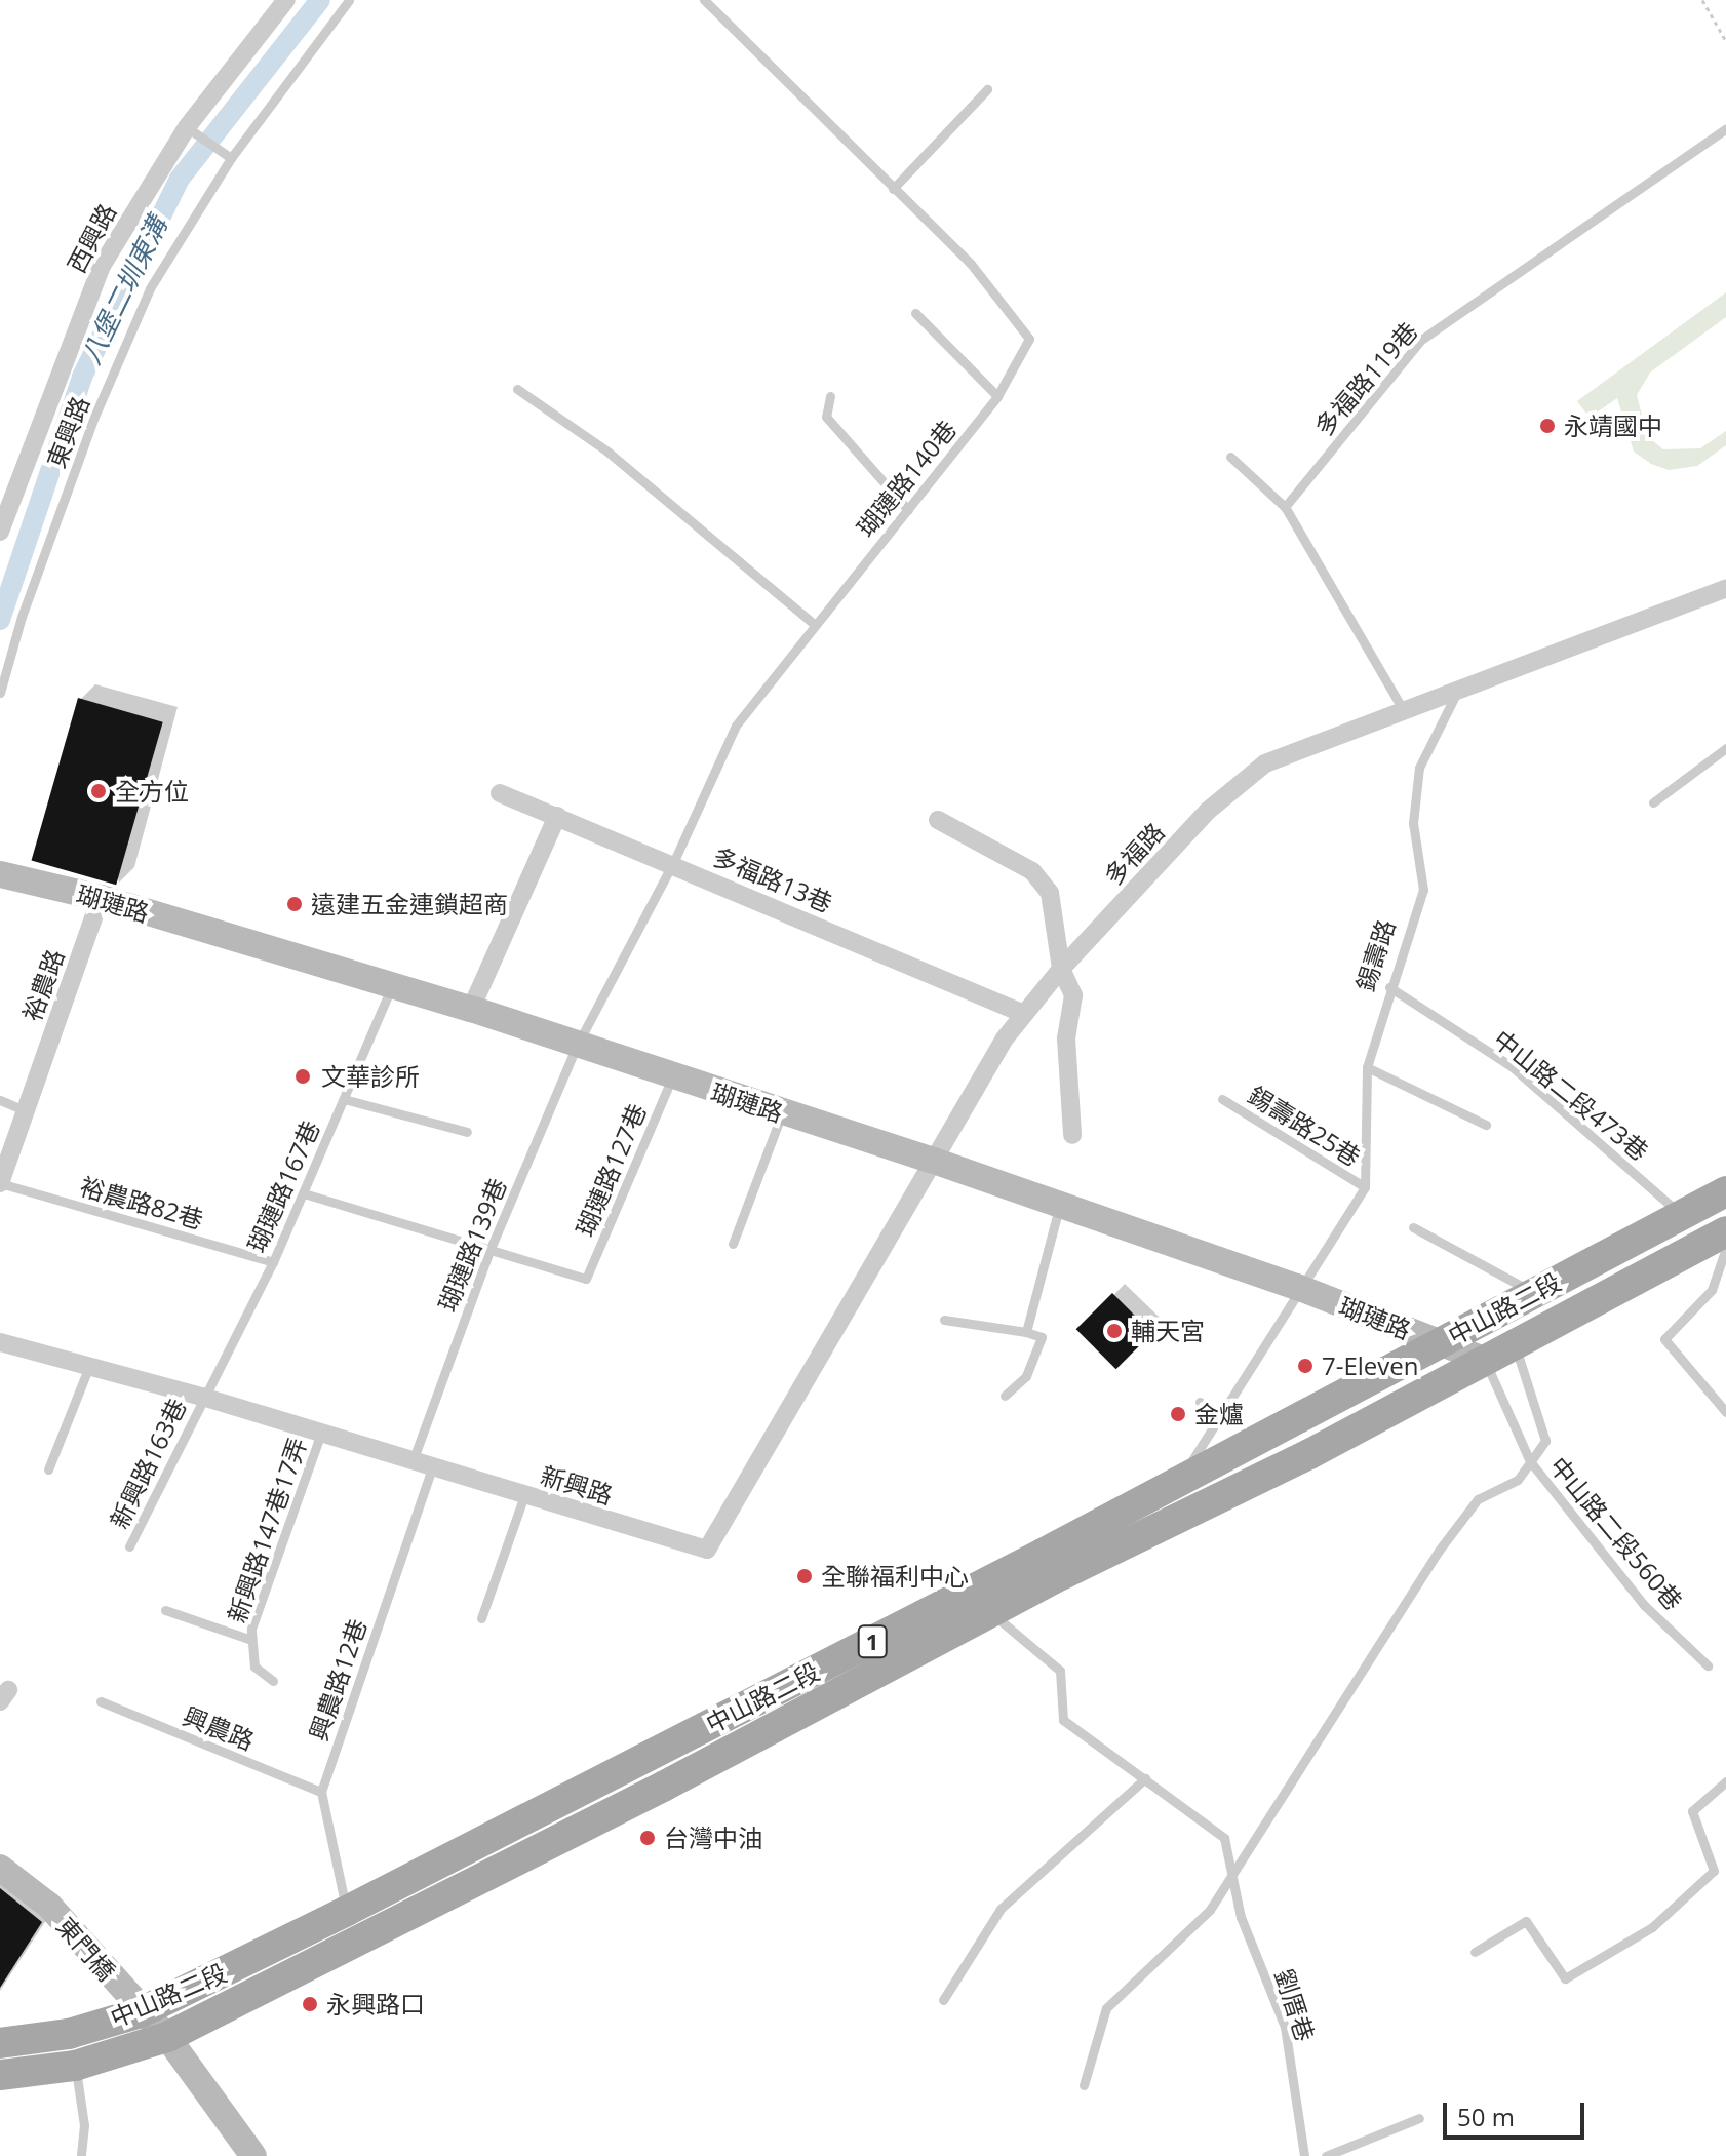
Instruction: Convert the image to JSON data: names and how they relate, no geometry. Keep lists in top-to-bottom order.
{
  "streets": {
    "main road": ["中山路二段", "1"],
    "street": [
      "西興路",
      "多福路",
      "多福路13巷",
      "瑚璉路",
      "裕農路",
      "新興路",
      "東門橋"
    ],
    "lane": [
      "多福路119巷",
      "東興路",
      "瑚璉路140巷",
      "錫壽路",
      "中山路二段473巷",
      "錫壽路25巷",
      "瑚璉路127巷",
      "瑚璉路167巷",
      "裕農路82巷",
      "瑚璉路139巷",
      "新興路163巷",
      "新興路147巷17弄",
      "中山路二段560巷",
      "興農路12巷",
      "興農路",
      "劉厝巷"
    ]
  },
  "crossings": [
    ["瑚璉路140巷", "多福路13巷"],
    ["瑚璉路140巷", "瑚璉路"],
    ["瑚璉路140巷", "瑚璉路139巷"],
    ["多福路", "多福路13巷"],
    ["多福路", "瑚璉路"],
    ["多福路", "錫壽路"],
    ["多福路", "新興路"],
    ["瑚璉路", "裕農路"],
    ["瑚璉路", "瑚璉路127巷"],
    ["瑚璉路", "瑚璉路167巷"],
    ["瑚璉路", "瑚璉路139巷"],
    ["瑚璉路", "中山路二段"],
    ["瑚璉路", "新興路"],
    ["瑚璉路", "中山路二段560巷"],
    ["錫壽路", "中山路二段473巷"],
    ["錫壽路", "錫壽路25巷"],
    ["裕農路", "裕農路82巷"],
    ["中山路二段473巷", "中山路二段"],
    ["瑚璉路127巷", "瑚璉路139巷"],
    ["瑚璉路167巷", "裕農路82巷"],
    ["瑚璉路167巷", "新興路163巷"],
    ["瑚璉路167巷", "新興路"],
    ["瑚璉路139巷", "新興路"],
    ["中山路二段", "中山路二段560巷"],
    ["中山路二段", "東門橋"],
    ["中山路二段", "劉厝巷"],
    ["新興路163巷", "新興路"],
    ["新興路", "新興路147巷17弄"],
    ["新興路", "興農路12巷"],
    ["中山路二段560巷", "劉厝巷"],
    ["興農路12巷", "興農路"]
  ],
  "water": ["八堡二圳東溝"],
  "places": [
    "永靖國中",
    "全方位",
    "遠建五金連鎖超商",
    "文華診所",
    "輔天宮",
    "7-Eleven",
    "金爐",
    "全聯福利中心",
    "台灣中油",
    "永興路口"
  ],
  "scale_bar": "50 m"
}
